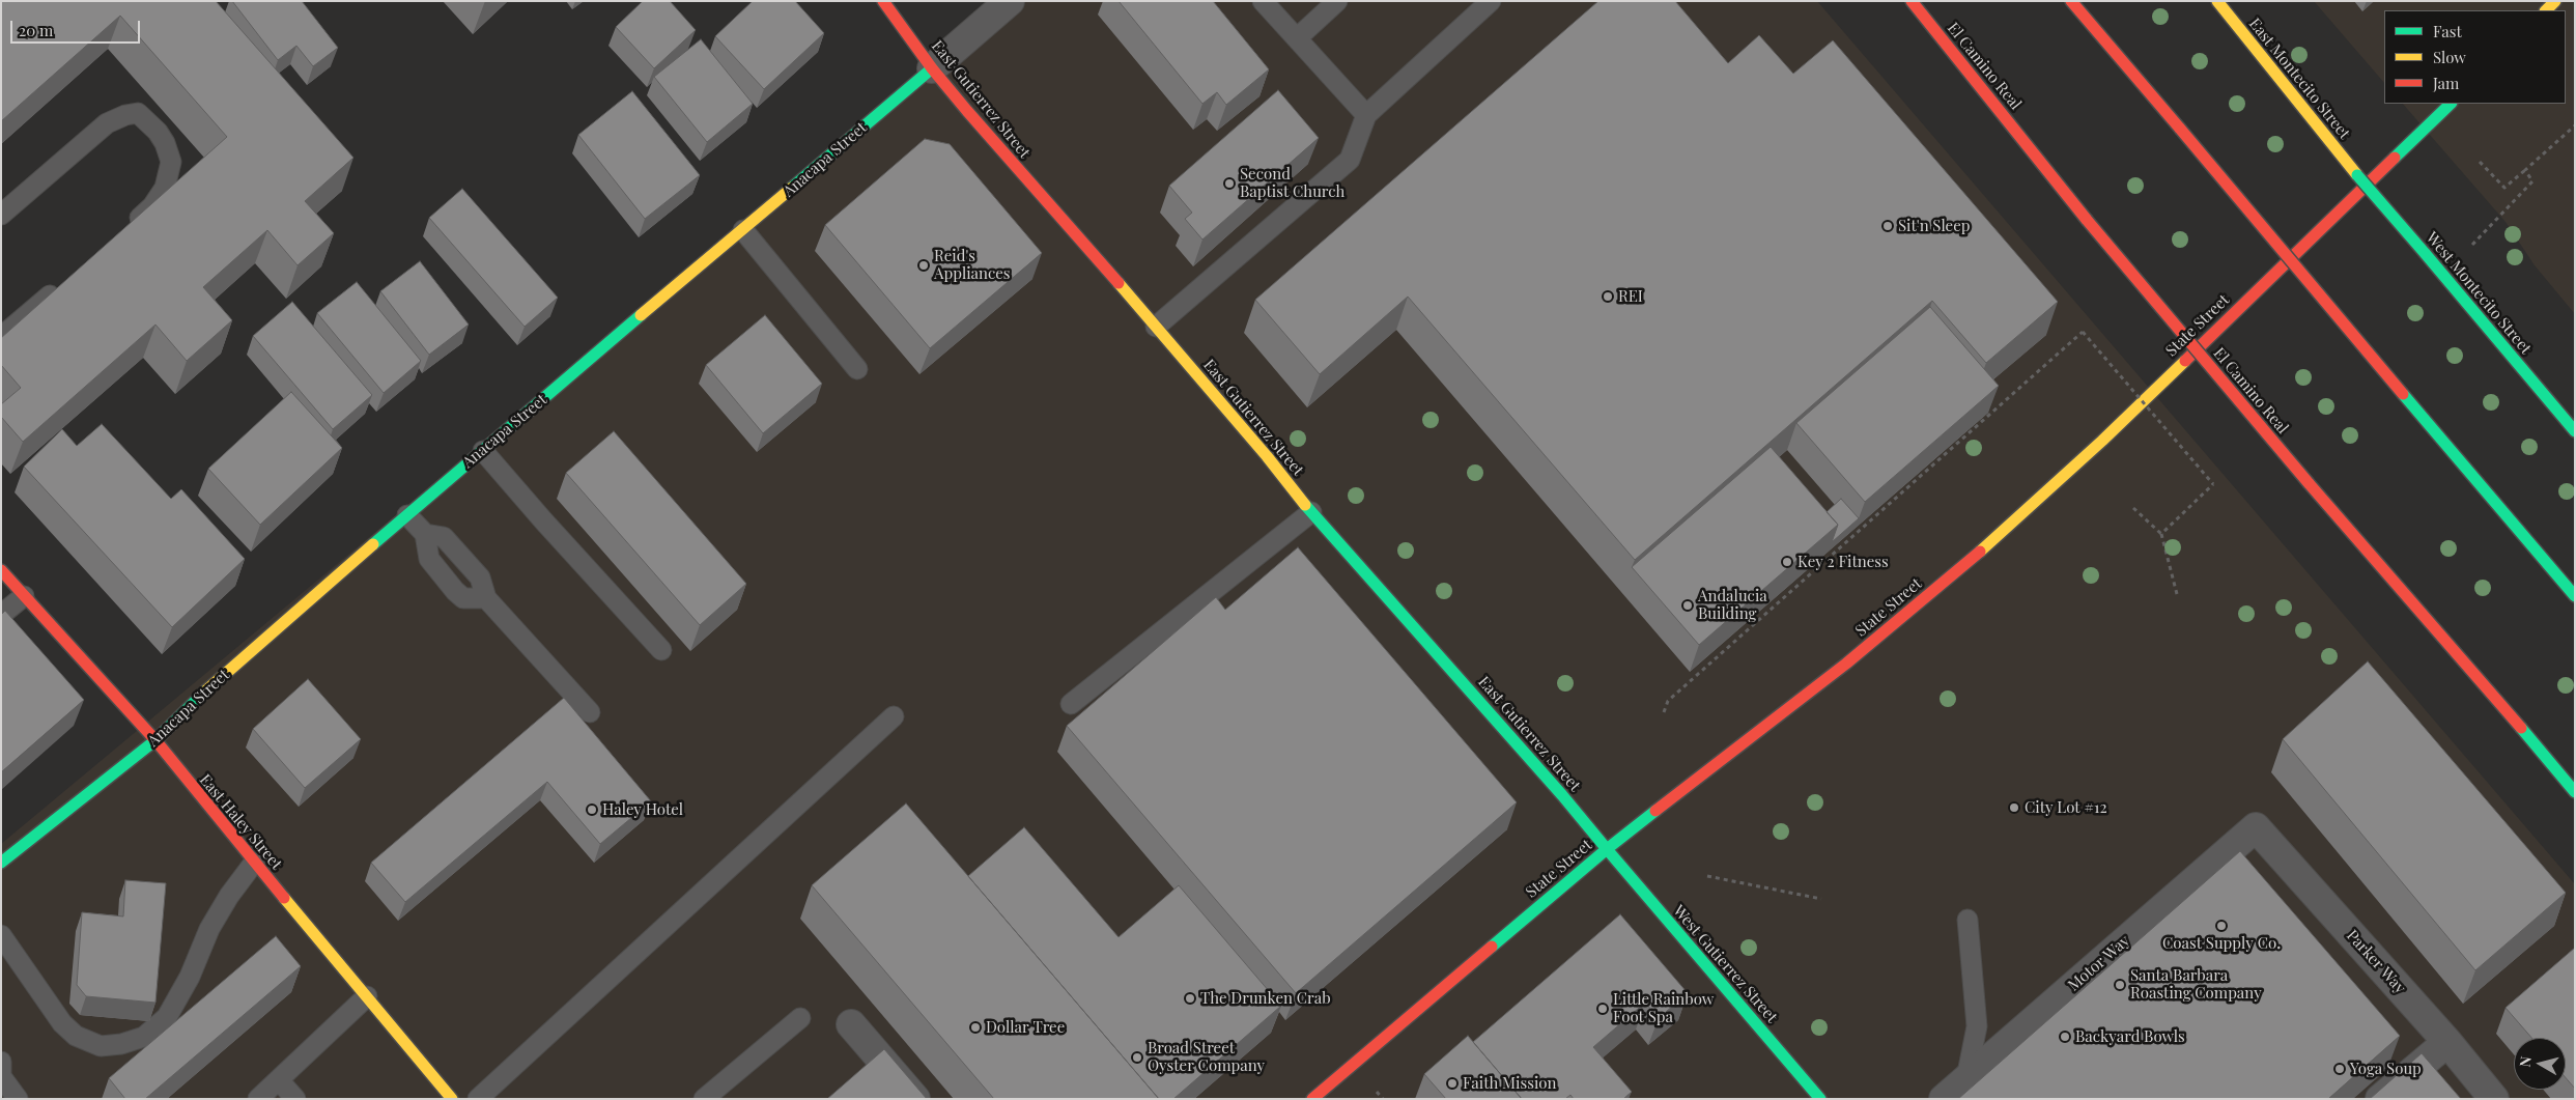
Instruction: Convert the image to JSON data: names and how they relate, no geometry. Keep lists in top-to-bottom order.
{
  "streets": {
    "main road": [
      "El Camino Real",
      "East Montecito Street",
      "East Gutierrez Street",
      "Anacapa Street",
      "West Montecito Street",
      "State Street",
      "East Haley Street",
      "West Gutierrez Street"
    ],
    "street": ["Parker Way", "Motor Way"]
  },
  "crossings": [
    ["East Montecito Street", "West Montecito Street"],
    ["East Gutierrez Street", "Anacapa Street"],
    ["East Gutierrez Street", "State Street"],
    ["East Gutierrez Street", "West Gutierrez Street"],
    ["Anacapa Street", "East Haley Street"],
    ["State Street", "West Gutierrez Street"],
    ["Parker Way", "Motor Way"]
  ],
  "places": [
    "Second Baptist Church",
    "Sit'n Sleep",
    "Reid's Appliances",
    "REI",
    "Key 2 Fitness",
    "Andalucia Building",
    "City Lot #12",
    "Haley Hotel",
    "Coast Supply Co.",
    "Santa Barbara Roasting Company",
    "The Drunken Crab",
    "Little Rainbow Foot Spa",
    "Dollar Tree",
    "Backyard Bowls",
    "Broad Street Oyster Company",
    "Yoga Soup",
    "Faith Mission"
  ],
  "legend": ["Fast", "Slow", "Jam"],
  "scale_bar": "20 m",
  "north": "left"
}
